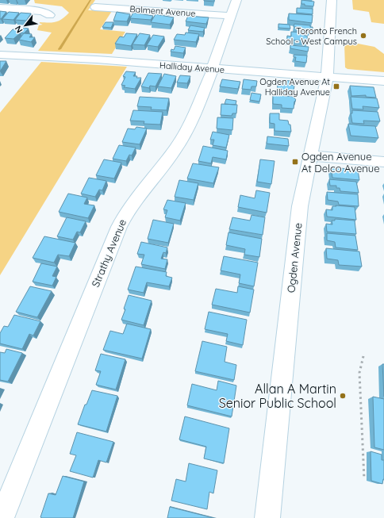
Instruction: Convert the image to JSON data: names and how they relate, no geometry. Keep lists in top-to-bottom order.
{
  "streets": {
    "street": [
      "Balment Avenue",
      "Halliday Avenue",
      "Strathy Avenue",
      "Ogden Avenue"
    ]
  },
  "crossings": [
    ["Balment Avenue", "Strathy Avenue"],
    ["Halliday Avenue", "Strathy Avenue"],
    ["Halliday Avenue", "Ogden Avenue"]
  ],
  "places": {
    "other": ["Toronto French School - West Campus", "Allan A Martin Senior Public School"],
    "transit": ["Ogden Avenue At Halliday Avenue", "Ogden Avenue At Delco Avenue"]
  },
  "north": "bottom left"
}
